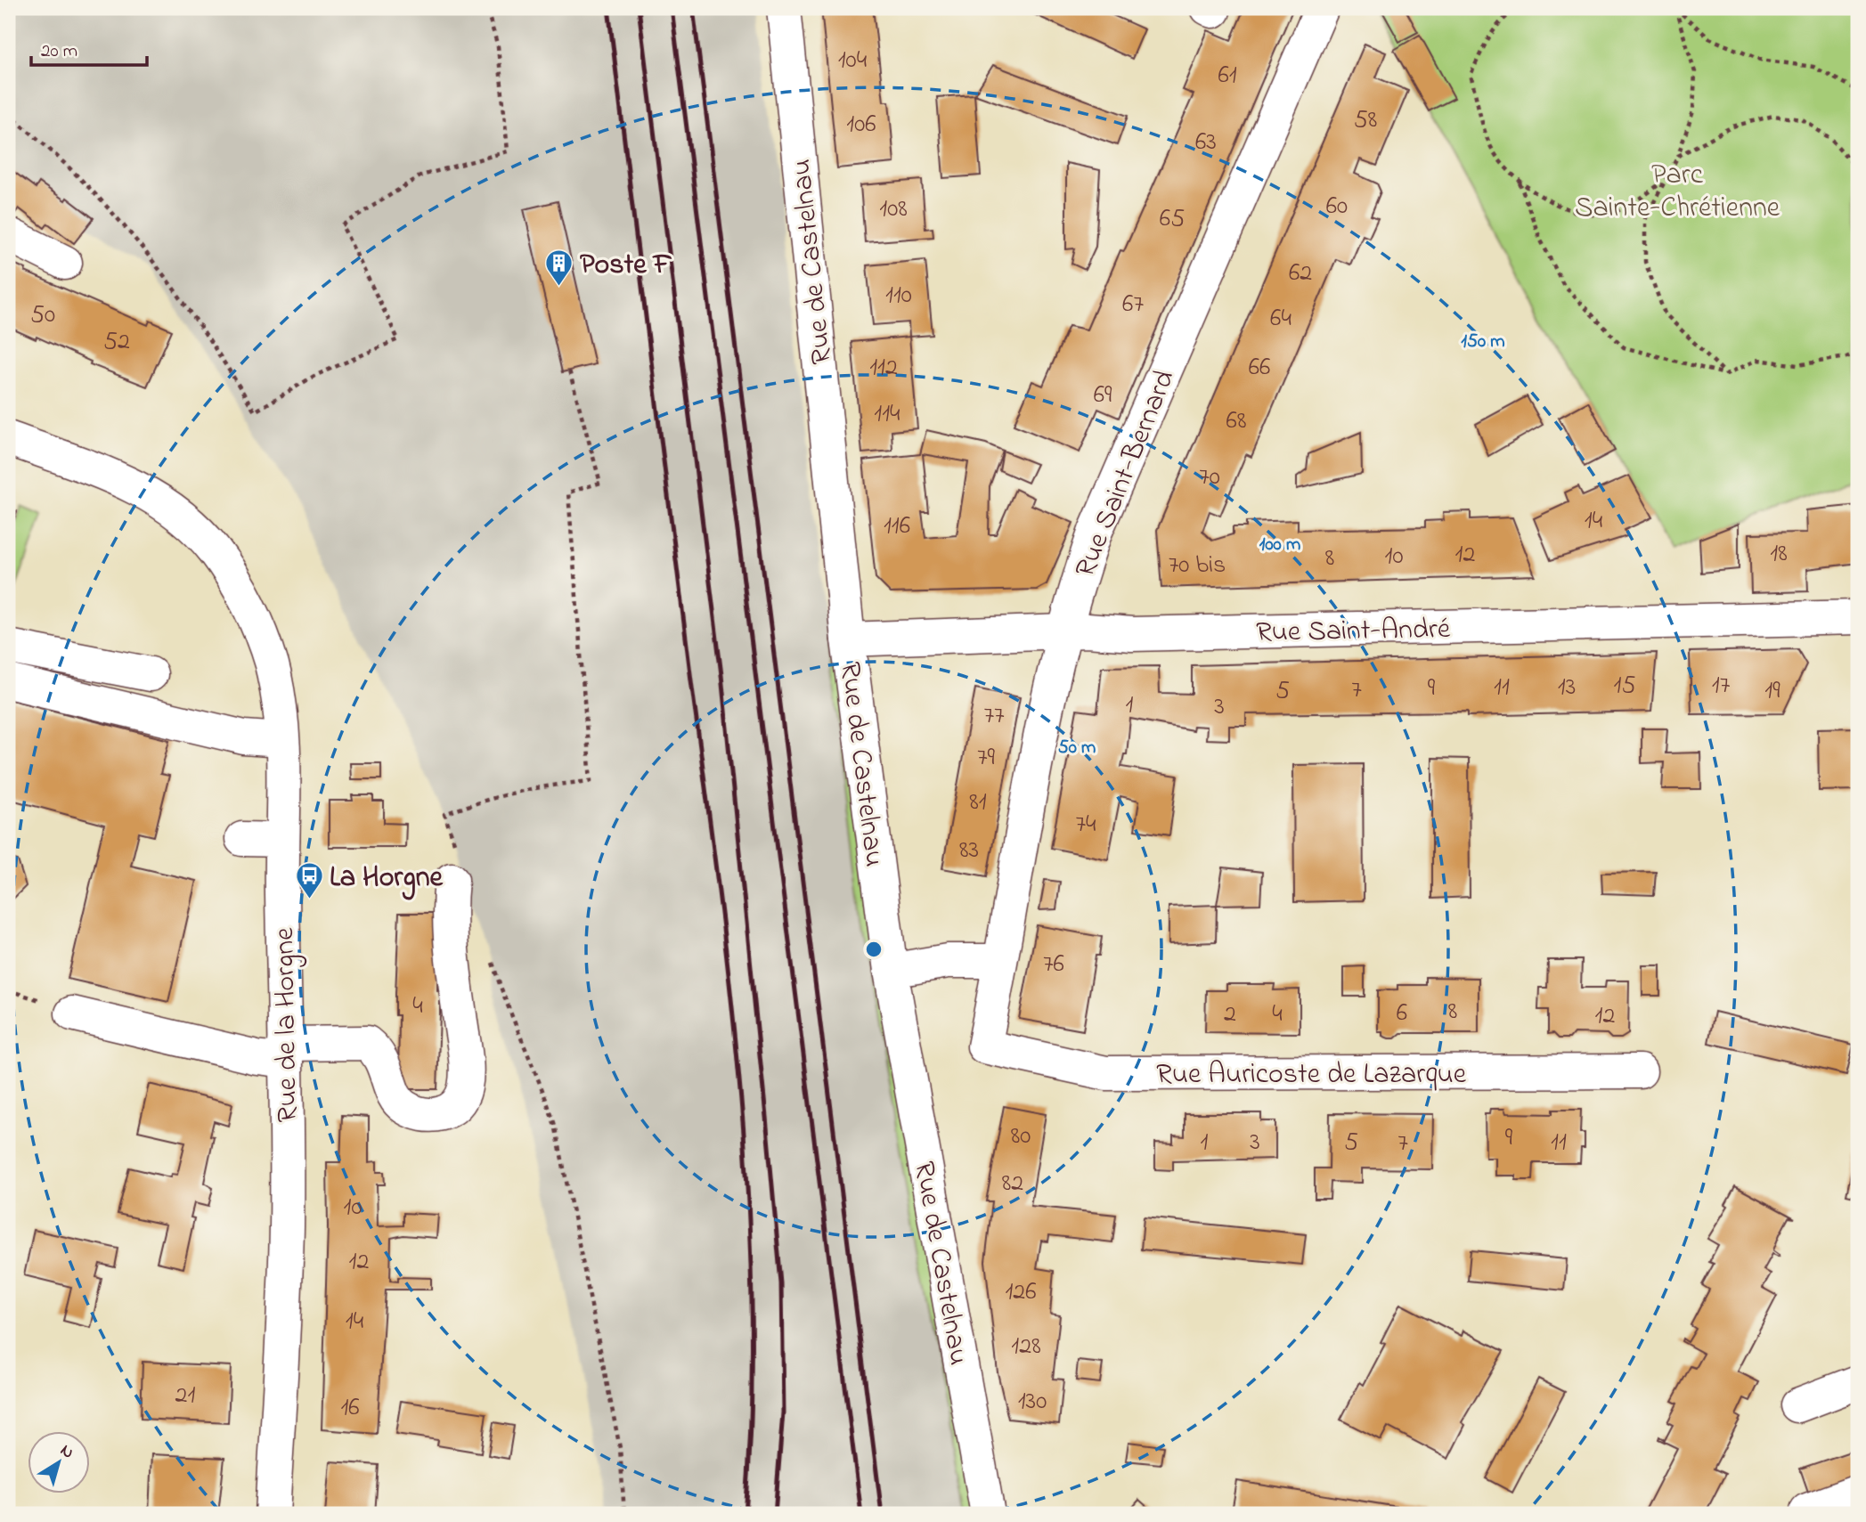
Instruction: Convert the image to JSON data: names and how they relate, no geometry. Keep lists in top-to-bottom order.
{
  "streets": {
    "street": [
      "Rue de Castelnau",
      "Rue Saint-Bernard",
      "Rue Saint-André",
      "Rue de la Horgne",
      "Rue Auricoste de Lazarque"
    ]
  },
  "crossings": [
    ["Rue de Castelnau", "Rue Saint-André"],
    ["Rue Saint-Bernard", "Rue Saint-André"],
    ["Rue Saint-Bernard", "Rue Auricoste de Lazarque"]
  ],
  "parks": ["Parc Sainte-Chrétienne"],
  "places": {
    "building": ["Poste F"],
    "bus stop": ["La Horgne"]
  },
  "house_numbers": [
    "104",
    "61",
    "58",
    "106",
    "63",
    "60",
    "108",
    "65",
    "62",
    "110",
    "67",
    "50",
    "64",
    "52",
    "112",
    "66",
    "69",
    "114",
    "68",
    "70",
    "14",
    "116",
    "18",
    "12",
    "10",
    "8",
    "70 bis",
    "15",
    "17",
    "11",
    "13",
    "9",
    "7",
    "5",
    "19",
    "1",
    "3",
    "77",
    "79",
    "81",
    "74",
    "83",
    "76",
    "4",
    "8",
    "6",
    "2",
    "4",
    "12",
    "80",
    "9",
    "1",
    "3",
    "5",
    "11",
    "7",
    "82",
    "10",
    "12",
    "126",
    "14",
    "128",
    "21",
    "130",
    "16"
  ],
  "scale_bar": "20 m",
  "north": "top right",
  "rings": ["150 m", "100 m", "50 m"]
}
